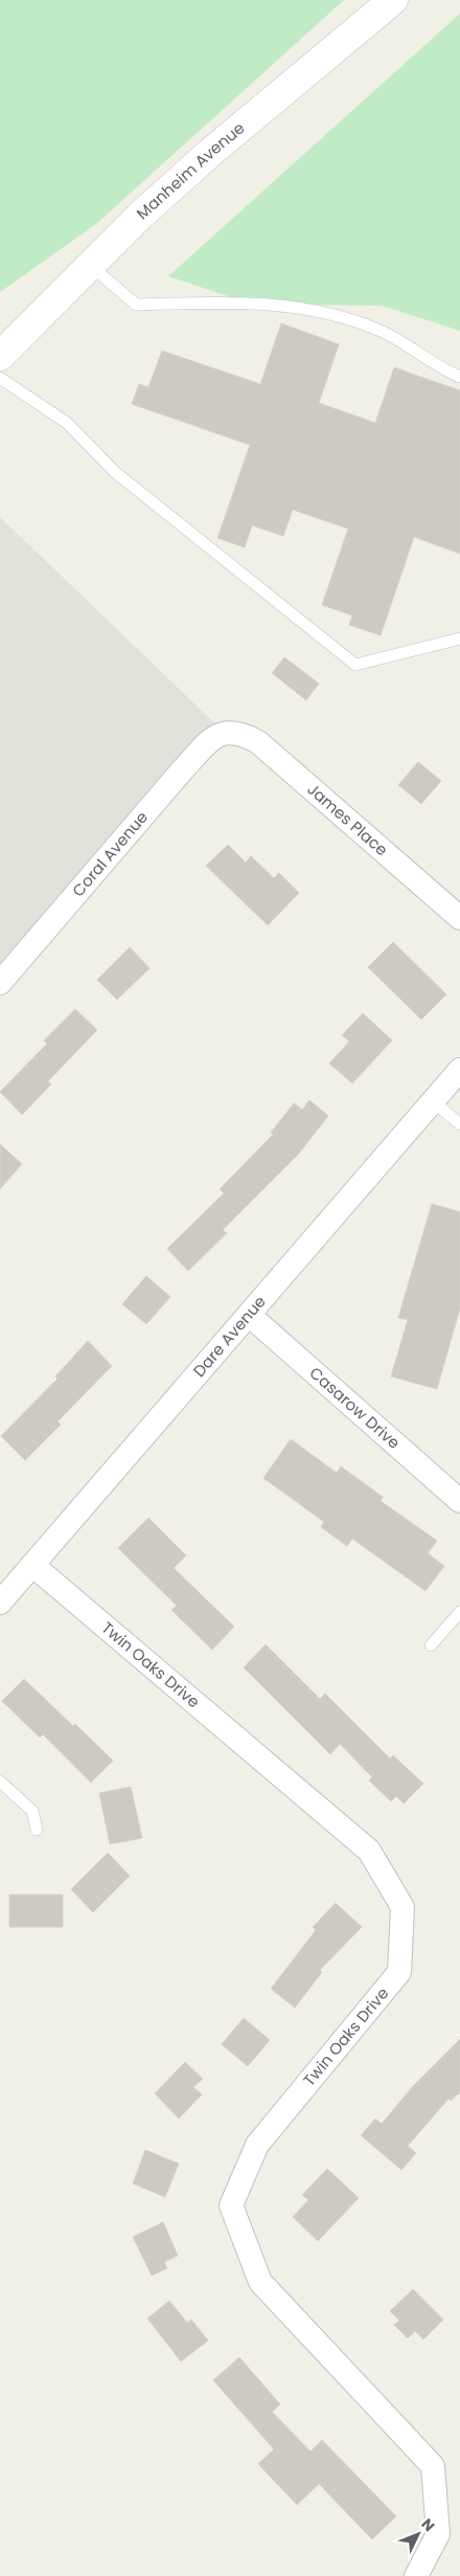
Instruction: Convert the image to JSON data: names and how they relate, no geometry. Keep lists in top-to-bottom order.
{
  "streets": {
    "street": [
      "Manheim Avenue",
      "James Place",
      "Coral Avenue",
      "Dare Avenue",
      "Casarow Drive",
      "Twin Oaks Drive"
    ]
  },
  "crossings": [
    ["James Place", "Coral Avenue"],
    ["Dare Avenue", "Casarow Drive"],
    ["Dare Avenue", "Twin Oaks Drive"]
  ],
  "north": "top right"
}
